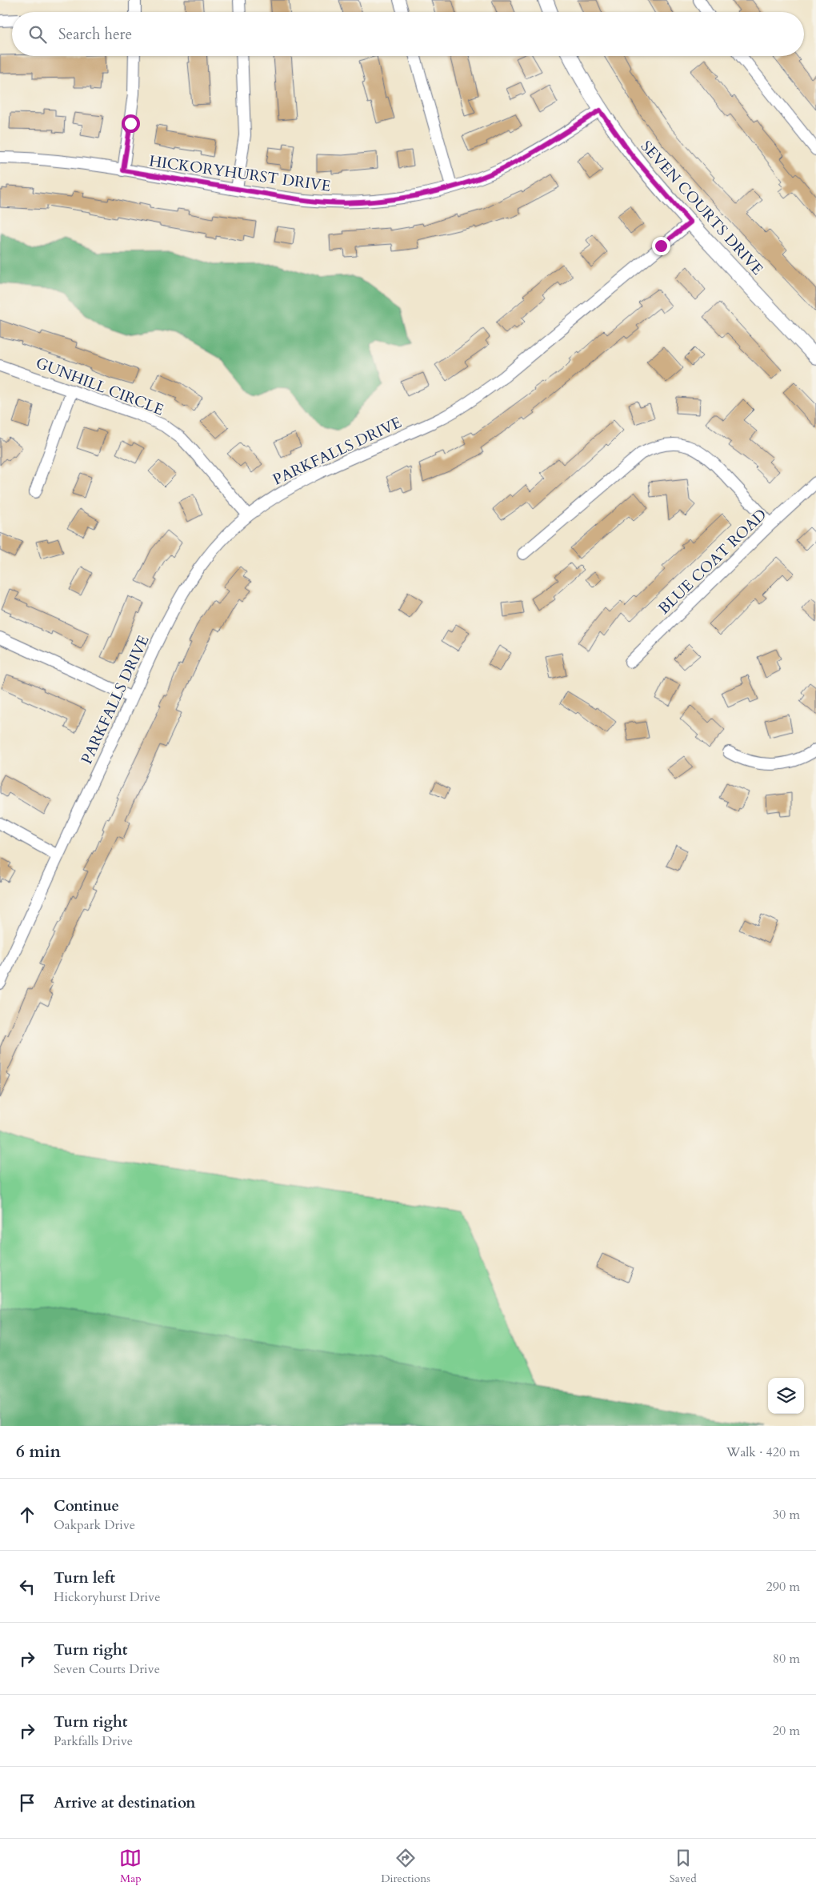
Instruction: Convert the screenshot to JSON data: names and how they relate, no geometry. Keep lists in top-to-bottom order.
{
  "streets": {
    "street": [
      "HICKORYHURST DRIVE",
      "SEVEN COURTS DRIVE",
      "GUNHILL CIRCLE",
      "PARKFALLS DRIVE",
      "BLUE COAT ROAD"
    ]
  },
  "crossings": [
    ["HICKORYHURST DRIVE", "SEVEN COURTS DRIVE"],
    ["SEVEN COURTS DRIVE", "PARKFALLS DRIVE"],
    ["GUNHILL CIRCLE", "PARKFALLS DRIVE"]
  ],
  "page": {
    "search": "Search here",
    "heading": ["6 min", "Walk · 420 m"],
    "list": [
      ["Continue", "Oakpark Drive", "30 m"],
      ["Turn left", "Hickoryhurst Drive", "290 m"],
      ["Turn right", "Seven Courts Drive", "80 m"],
      ["Turn right", "Parkfalls Drive", "20 m"],
      "Arrive at destination"
    ],
    "nav": ["Map", "Directions", "Saved"]
  }
}
